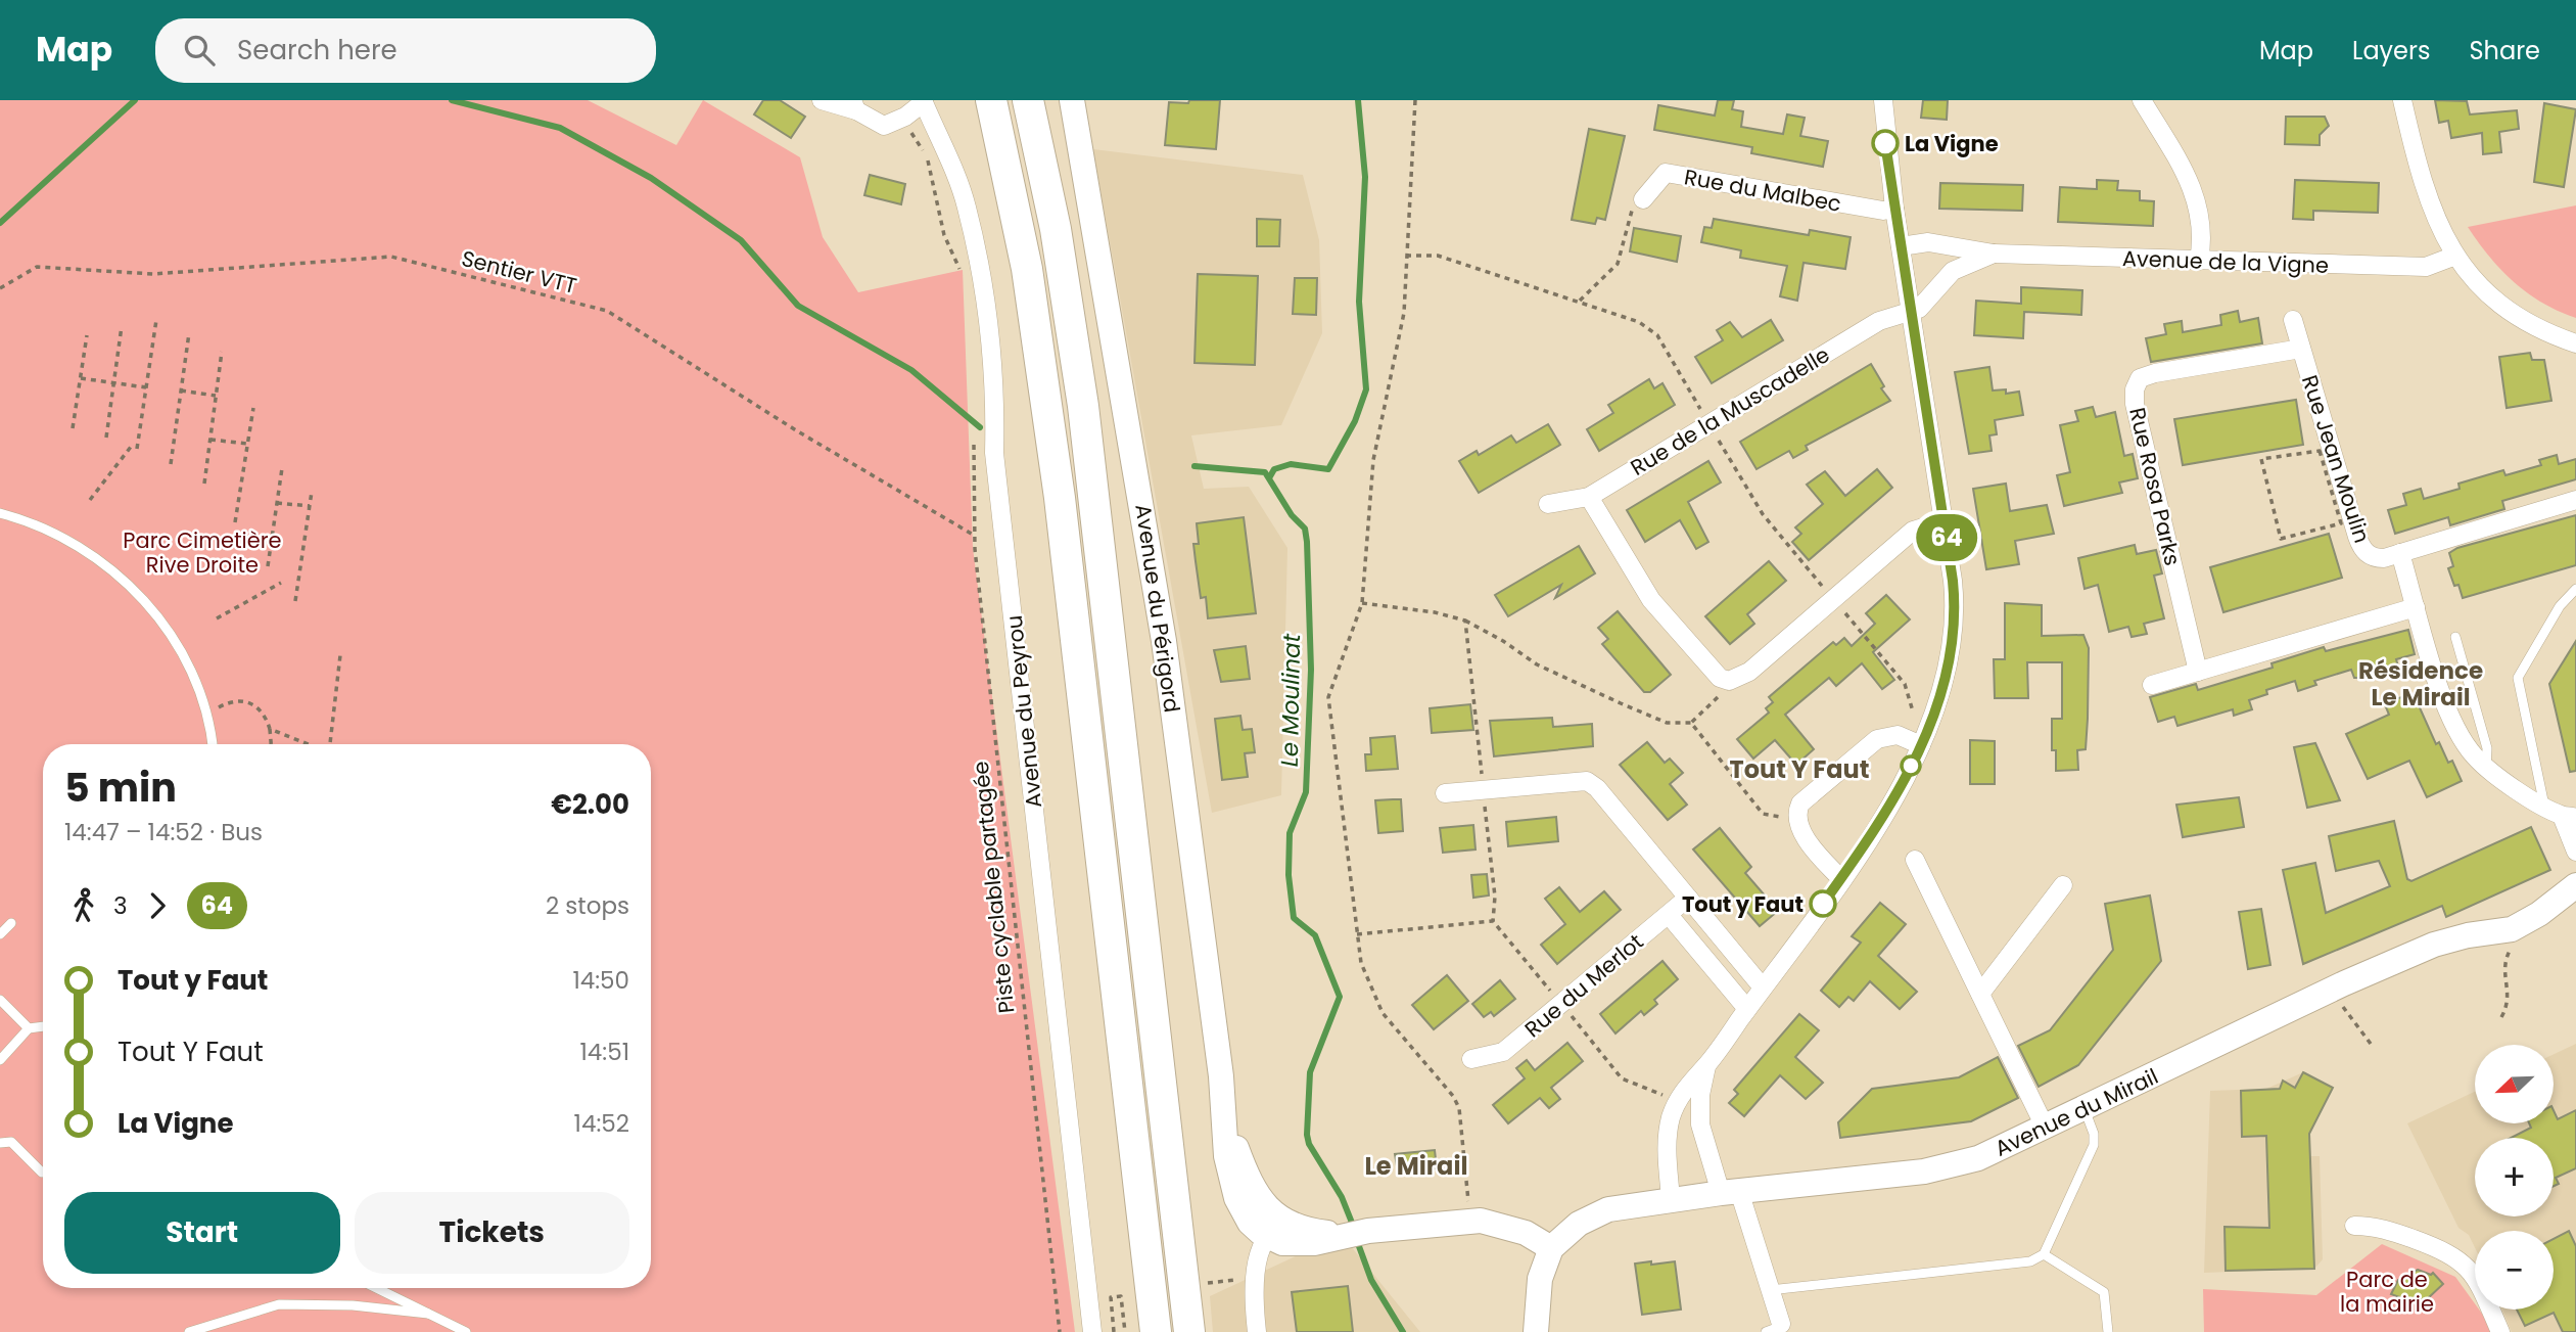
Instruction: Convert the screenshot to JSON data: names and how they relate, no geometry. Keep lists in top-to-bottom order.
{
  "streets": {
    "street": [
      "Rue du Malbec",
      "Avenue de la Vigne",
      "Rue de la Muscadelle",
      "Rue Jean Moulin",
      "Rue Rosa Parks",
      "Avenue du Périgord",
      "Avenue du Peyrou",
      "Rue du Merlot",
      "Avenue du Mirail"
    ],
    "path": ["Sentier VTT", "Piste cyclable partagée"]
  },
  "crossings": [
    ["Avenue de la Vigne", "Rue de la Muscadelle"],
    ["Sentier VTT", "Piste cyclable partagée"],
    ["Rue Jean Moulin", "Rue Rosa Parks"],
    ["Avenue du Périgord", "Avenue du Mirail"]
  ],
  "districts": ["Résidence Le Mirail", "Tout Y Faut", "Le Mirail"],
  "water": ["Le Moulinat"],
  "parks": ["Parc Cimetière Rive Droite", "Parc de la mairie"],
  "places": ["La Vigne", "Tout y Faut"],
  "lines": ["bus line 64"],
  "north": "bottom left",
  "page": {
    "header": "Map",
    "search": "Search here",
    "nav": ["Map", "Layers", "Share"],
    "on_map": "64",
    "heading": ["5 min", "14:47 – 14:52 · Bus", "€2.00"],
    "legs": ["3", "64", "2 stops"],
    "list": [
      {
        "name": "Tout y Faut",
        "value": "14:50"
      },
      {
        "name": "Tout Y Faut",
        "value": "14:51"
      },
      {
        "name": "La Vigne",
        "value": "14:52"
      }
    ],
    "map_buttons": ["+", "−"],
    "buttons": ["Start", "Tickets"]
  }
}
